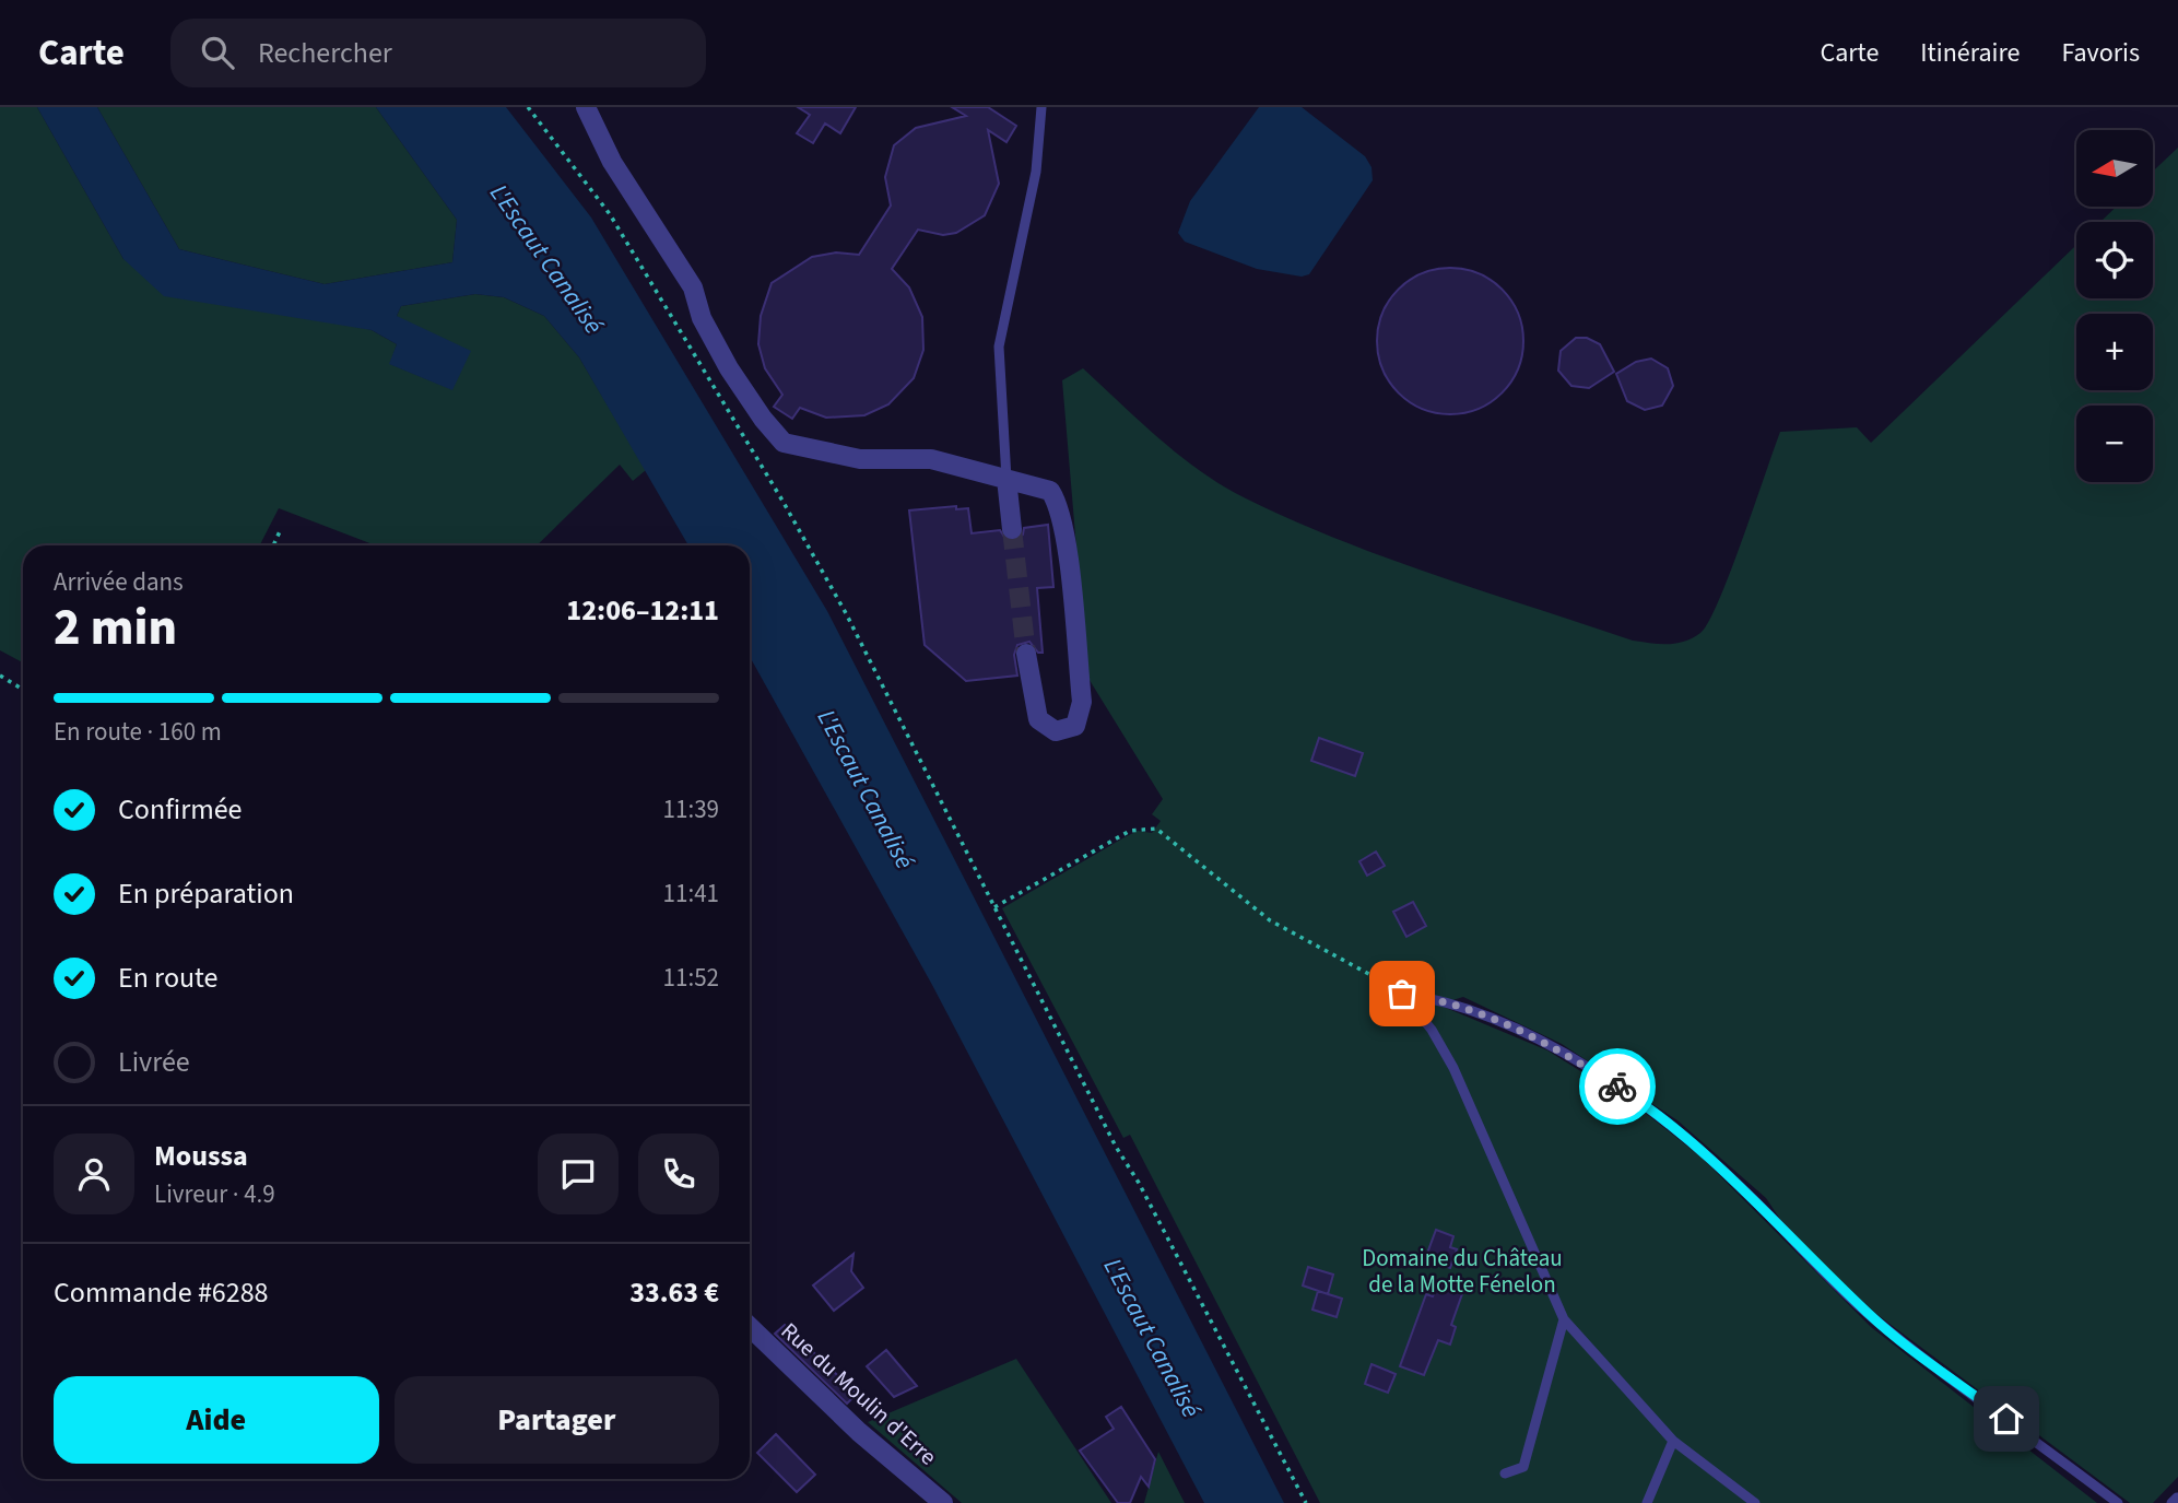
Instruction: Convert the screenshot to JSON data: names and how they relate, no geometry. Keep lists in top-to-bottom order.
{
  "streets": {
    "street": ["Rue du Moulin d'Erre"]
  },
  "water": ["L'Escaut Canalisé"],
  "parks": ["Domaine du Château de la Motte Fénelon"],
  "north": "left",
  "page": {
    "header": "Carte",
    "search": "Rechercher",
    "nav": ["Carte", "Itinéraire", "Favoris"],
    "map_buttons": ["+", "−"],
    "heading": ["2 min", "Arrivée dans", "12:06–12:11"],
    "panel": [
      "Moussa",
      "Livreur · 4.9",
      "Commande #6288",
      "33.63 €"
    ],
    "bar": "En route · 160 m",
    "list": [
      ["Confirmée", "11:39"],
      ["En préparation", "11:41"],
      ["En route", "11:52"],
      "Livrée"
    ],
    "buttons": ["Aide", "Partager"]
  }
}
